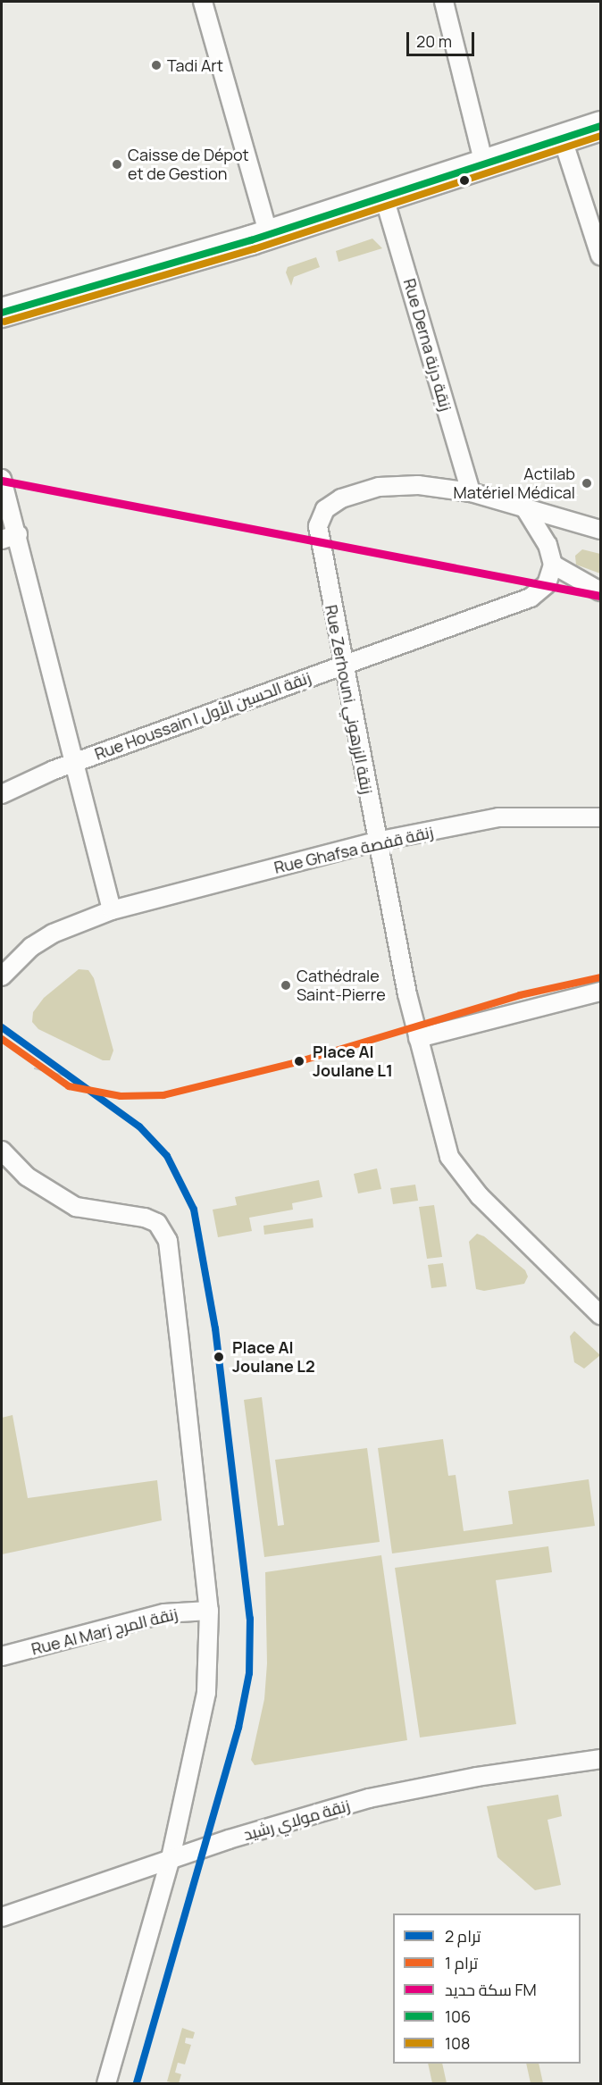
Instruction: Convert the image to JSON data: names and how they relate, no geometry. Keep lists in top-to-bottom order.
{
  "streets": {
    "street": [
      "Rue Derna زنقة درنة",
      "Rue Zerhouni زنقة الزرهوني",
      "Rue Houssain I زنقة الحسين الأول",
      "Rue Ghafsa زنقة قفصة",
      "Rue Al Marj زنقة المرج",
      "زنقة مولاي رشيد"
    ]
  },
  "crossings": [
    ["Rue Derna زنقة درنة", "Rue Zerhouni زنقة الزرهوني"],
    ["Rue Zerhouni زنقة الزرهوني", "Rue Houssain I زنقة الحسين الأول"],
    ["Rue Zerhouni زنقة الزرهوني", "Rue Ghafsa زنقة قفصة"]
  ],
  "places": [
    "Tadi Art",
    "Caisse de Dépot et de Gestion",
    "Actilab Matériel Médical",
    "Cathédrale Saint-Pierre",
    "Place Al Joulane L1",
    "Place Al Joulane L2"
  ],
  "lines": [
    "transit line 106",
    "transit line 108",
    "rail line FM",
    "tram line 1",
    "tram line 2"
  ],
  "legend": [
    "ترام 2",
    "ترام 1",
    "سكة حديد FM",
    "106",
    "108"
  ],
  "scale_bar": "20 m"
}
